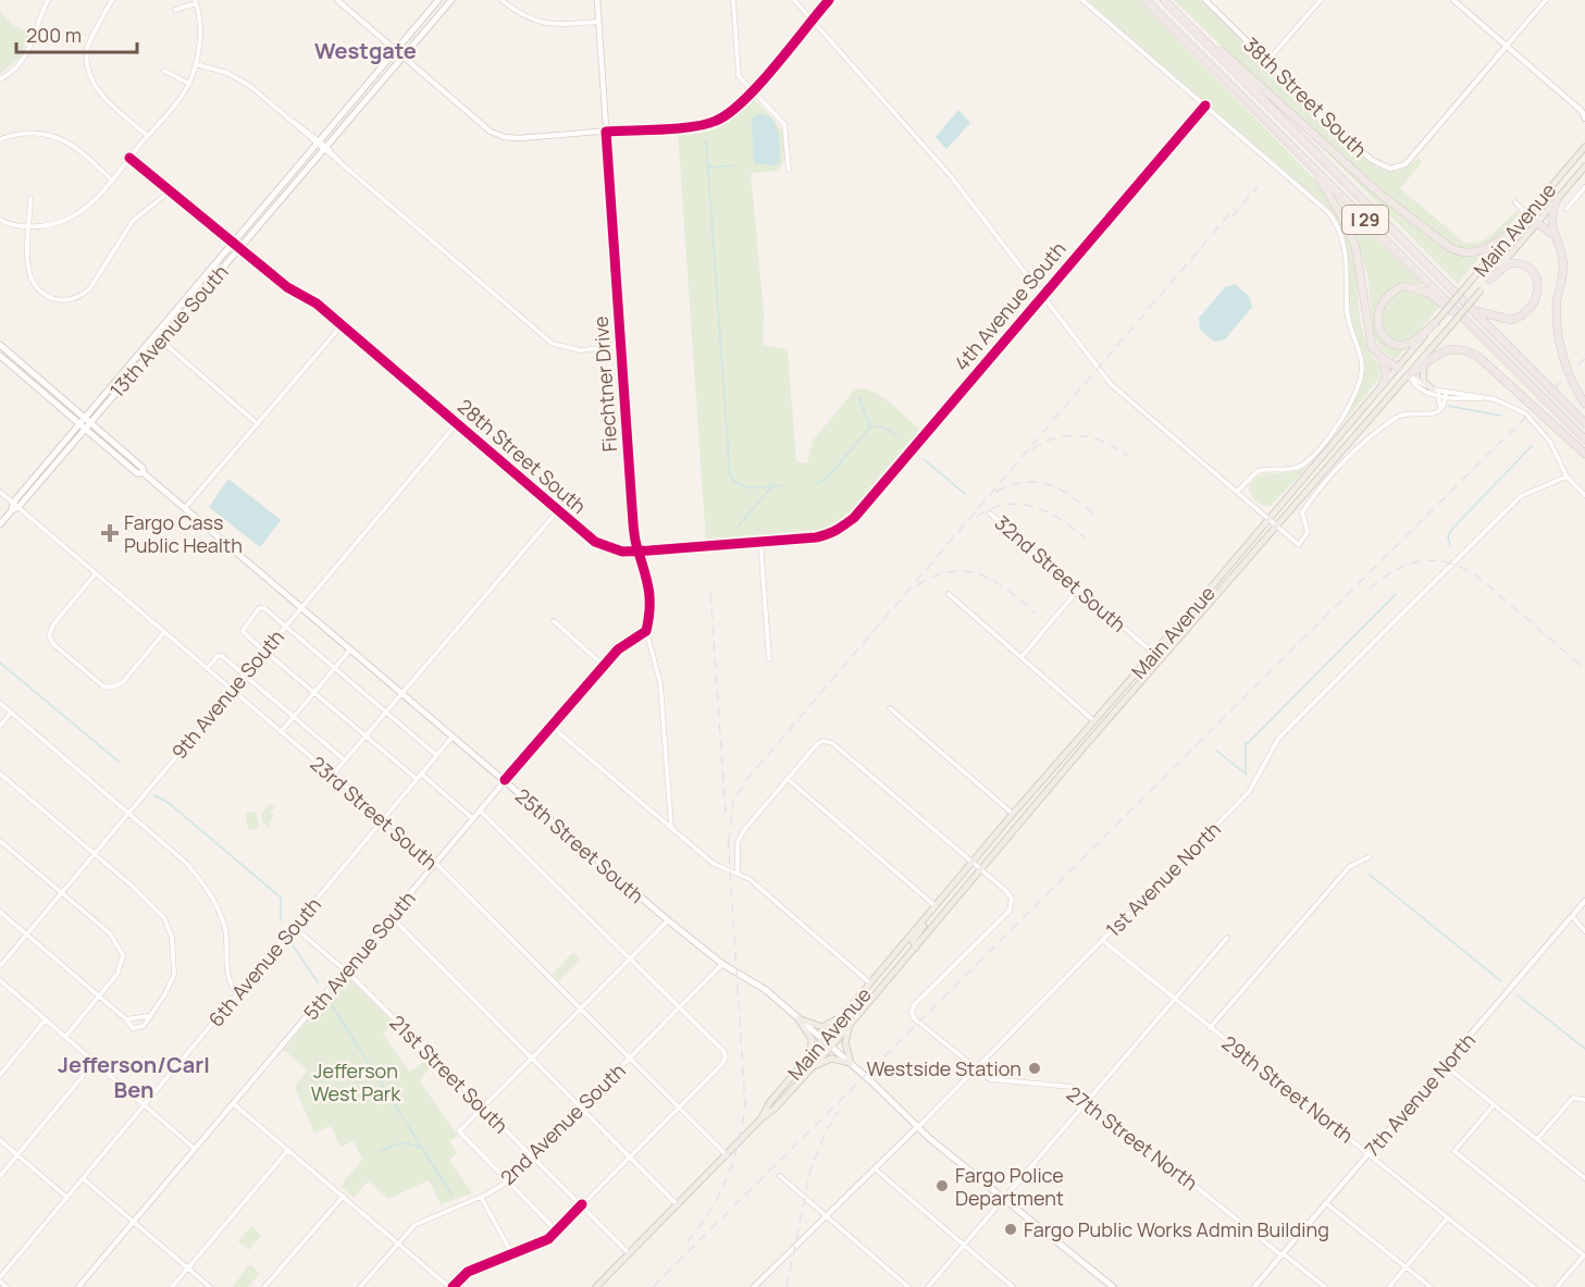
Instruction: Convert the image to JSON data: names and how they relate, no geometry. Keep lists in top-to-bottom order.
{
  "streets": {
    "highway": ["I 29"],
    "main road": ["Main Avenue", "13th Avenue South", "25th Street South"],
    "street": [
      "38th Street South",
      "4th Avenue South",
      "Fiechtner Drive",
      "28th Street South",
      "32nd Street South",
      "9th Avenue South",
      "23rd Street South",
      "1st Avenue North",
      "5th Avenue South",
      "6th Avenue South",
      "21st Street South",
      "29th Street North",
      "7th Avenue North",
      "2nd Avenue South",
      "27th Street North"
    ]
  },
  "crossings": [
    ["Main Avenue", "32nd Street South"],
    ["Main Avenue", "23rd Street South"],
    ["Main Avenue", "25th Street South"],
    ["Main Avenue", "21st Street South"],
    ["Main Avenue", "27th Street North"],
    ["4th Avenue South", "28th Street South"],
    ["13th Avenue South", "28th Street South"],
    ["13th Avenue South", "23rd Street South"],
    ["13th Avenue South", "25th Street South"],
    ["Fiechtner Drive", "28th Street South"],
    ["Fiechtner Drive", "5th Avenue South"],
    ["28th Street South", "9th Avenue South"],
    ["9th Avenue South", "23rd Street South"],
    ["9th Avenue South", "25th Street South"],
    ["23rd Street South", "5th Avenue South"],
    ["23rd Street South", "6th Avenue South"],
    ["23rd Street South", "2nd Avenue South"],
    ["25th Street South", "1st Avenue North"],
    ["25th Street South", "5th Avenue South"],
    ["25th Street South", "6th Avenue South"],
    ["25th Street South", "2nd Avenue South"],
    ["1st Avenue North", "29th Street North"],
    ["1st Avenue North", "27th Street North"],
    ["5th Avenue South", "21st Street South"],
    ["6th Avenue South", "21st Street South"],
    ["21st Street South", "2nd Avenue South"],
    ["29th Street North", "7th Avenue North"],
    ["7th Avenue North", "27th Street North"]
  ],
  "districts": ["Westgate", "Jefferson/Carl Ben"],
  "parks": ["Jefferson West Park"],
  "places": {
    "health": ["Fargo Cass Public Health"],
    "other": ["Westside Station", "Fargo Police Department", "Fargo Public Works Admin Building"]
  },
  "scale_bar": "200 m"
}
